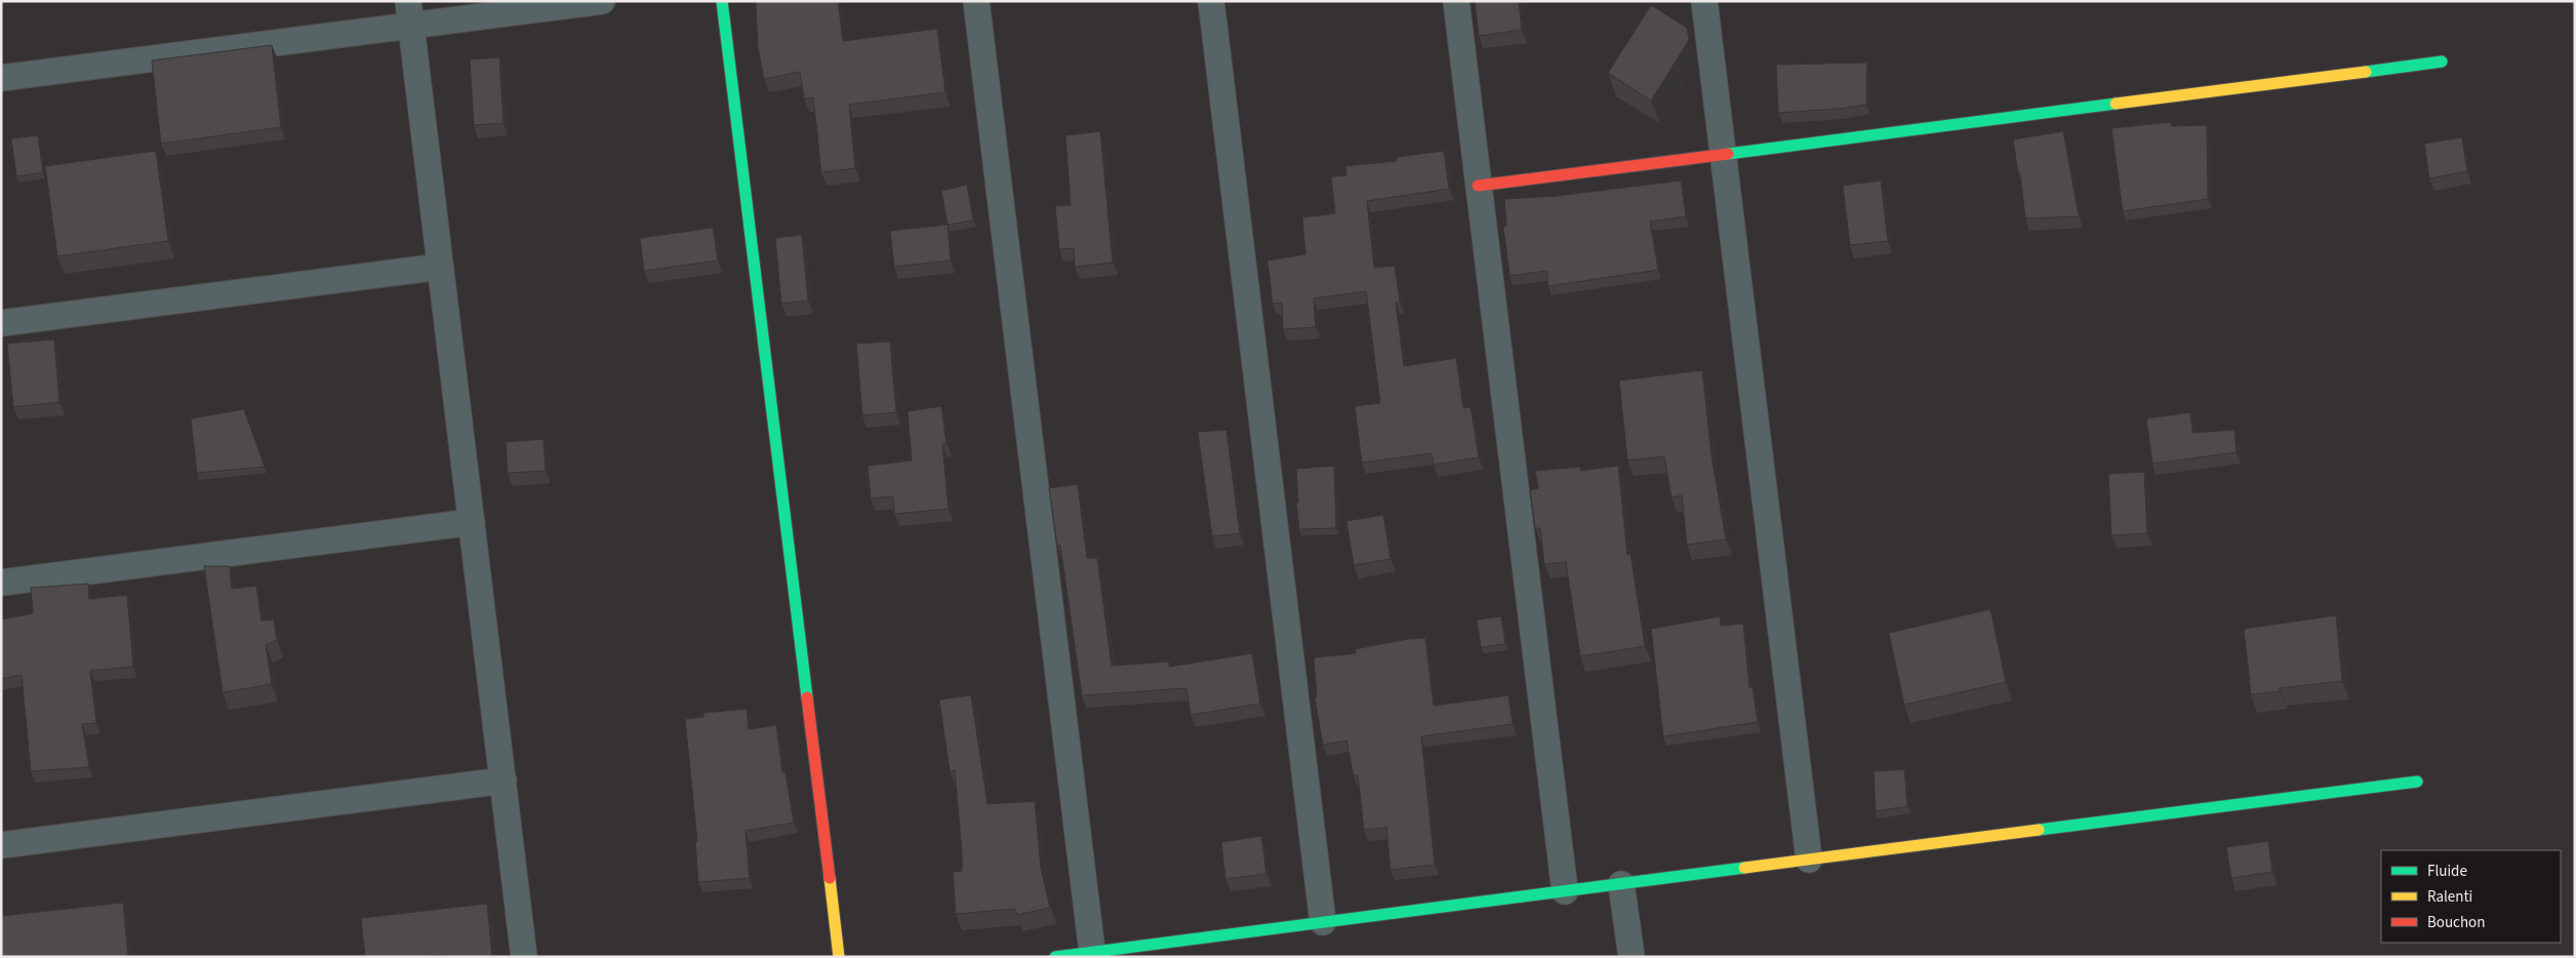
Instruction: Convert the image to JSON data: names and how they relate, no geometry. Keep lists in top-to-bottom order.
{
  "legend": ["Fluide", "Ralenti", "Bouchon"]
}
